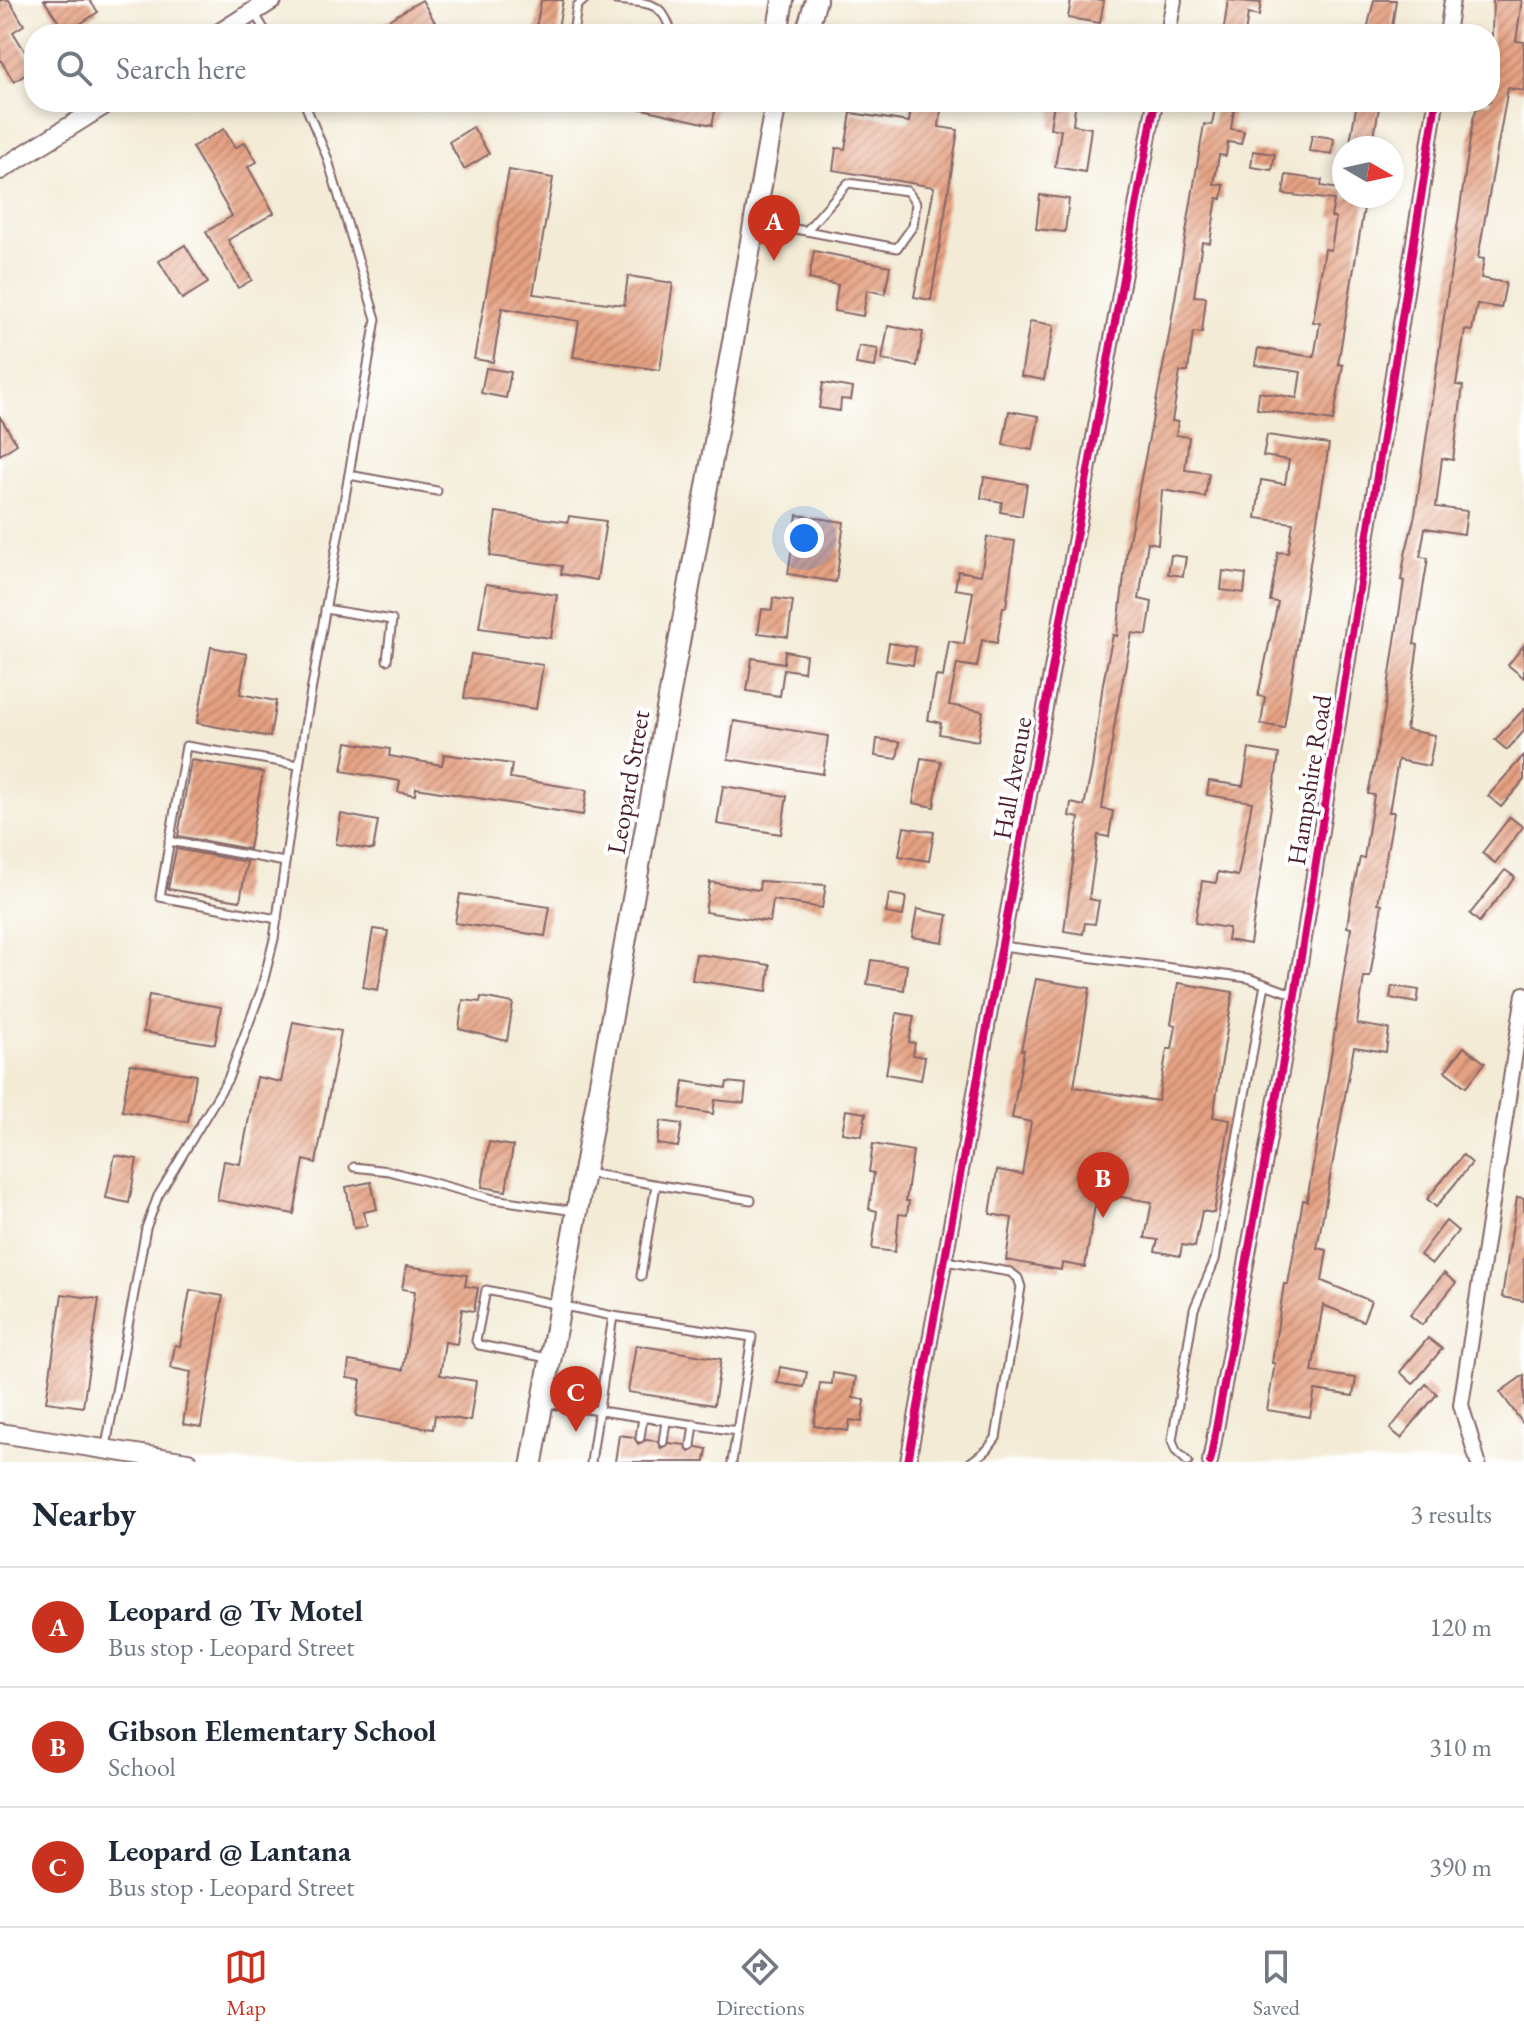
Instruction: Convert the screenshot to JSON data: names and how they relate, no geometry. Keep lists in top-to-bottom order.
{
  "streets": {
    "main road": ["Leopard Street"],
    "street": ["Hall Avenue", "Hampshire Road"]
  },
  "north": "right",
  "page": {
    "search": "Search here",
    "pins": ["A", "B", "C"],
    "heading": ["Nearby", "3 results"],
    "list": [
      {
        "mark": "A",
        "name": "Leopard @ Tv Motel",
        "note": "Bus stop · Leopard Street",
        "value": "120 m"
      },
      {
        "mark": "B",
        "name": "Gibson Elementary School",
        "note": "School",
        "value": "310 m"
      },
      {
        "mark": "C",
        "name": "Leopard @ Lantana",
        "note": "Bus stop · Leopard Street",
        "value": "390 m"
      }
    ],
    "nav": ["Map", "Directions", "Saved"]
  }
}
